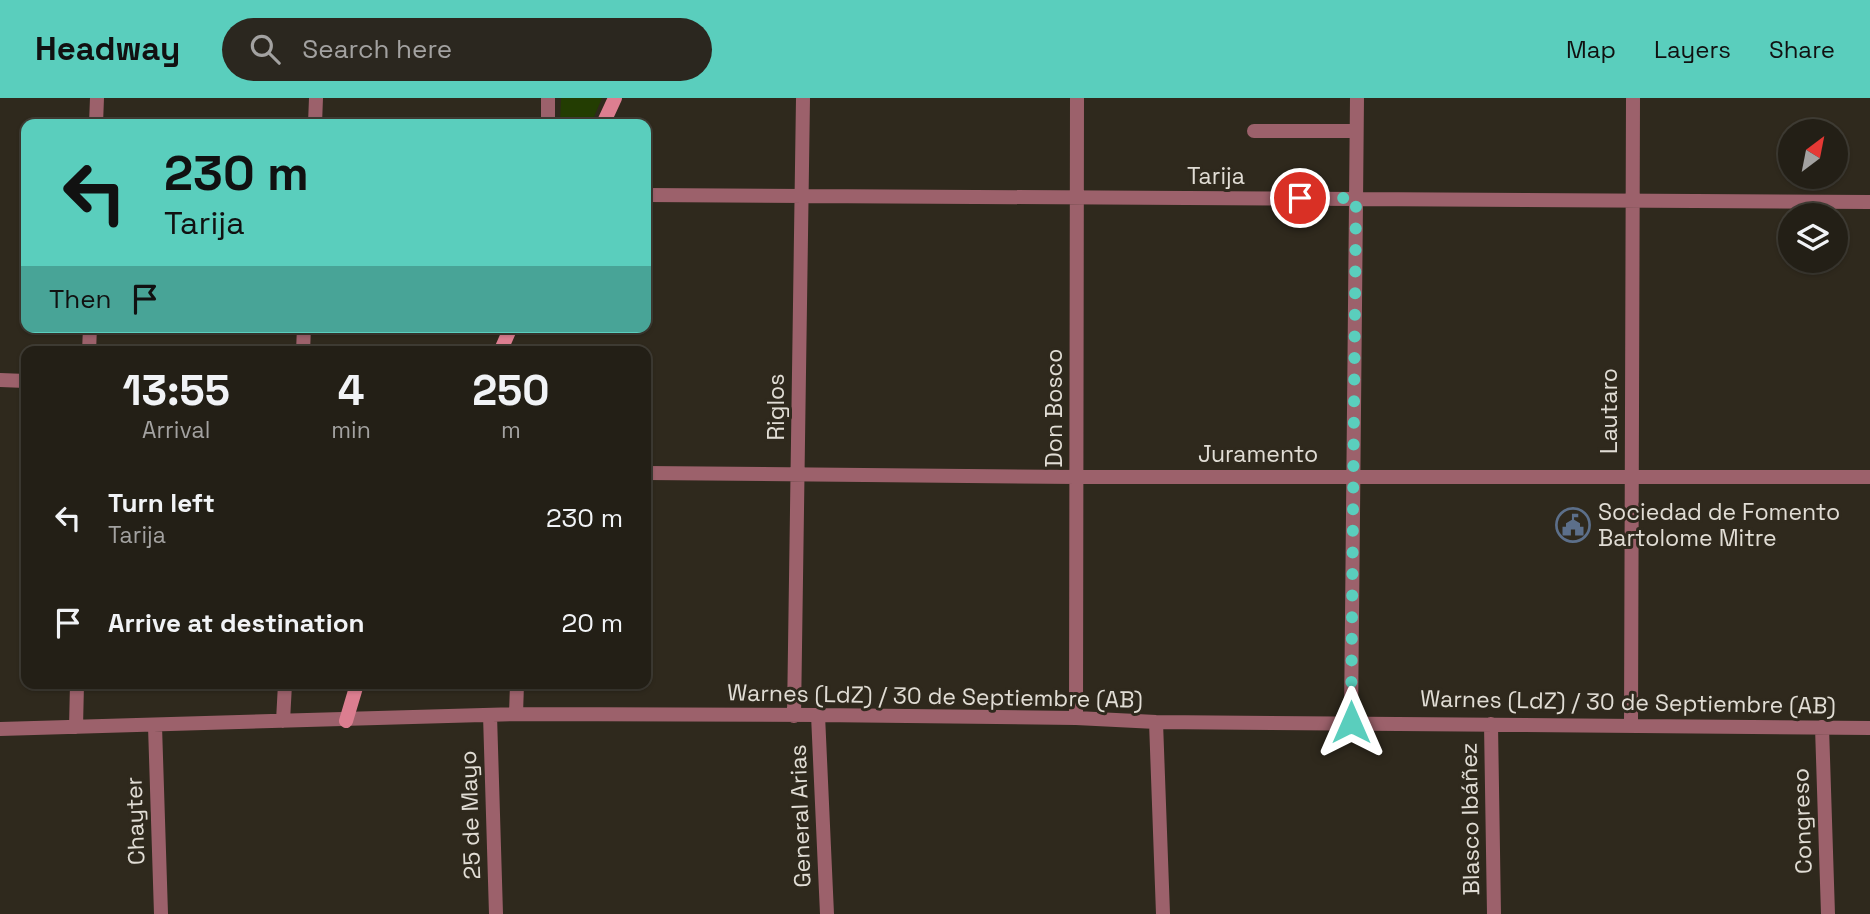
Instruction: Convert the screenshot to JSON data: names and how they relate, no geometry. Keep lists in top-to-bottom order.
{
  "streets": {
    "street": [
      "Tarija",
      "Riglos",
      "Don Bosco",
      "Lautaro",
      "Juramento",
      "Warnes (LdZ) / 30 de Septiembre (AB)",
      "25 de Mayo",
      "General Arias",
      "Blasco Ibáñez",
      "Chayter",
      "Congreso"
    ]
  },
  "crossings": [
    ["Tarija", "Riglos"],
    ["Tarija", "Don Bosco"],
    ["Tarija", "Lautaro"],
    ["Riglos", "Juramento"],
    ["Riglos", "Warnes (LdZ) / 30 de Septiembre (AB)"],
    ["Don Bosco", "Juramento"],
    ["Don Bosco", "Warnes (LdZ) / 30 de Septiembre (AB)"],
    ["Lautaro", "Juramento"],
    ["Lautaro", "Warnes (LdZ) / 30 de Septiembre (AB)"],
    ["Warnes (LdZ) / 30 de Septiembre (AB)", "25 de Mayo"],
    ["Warnes (LdZ) / 30 de Septiembre (AB)", "General Arias"],
    ["Warnes (LdZ) / 30 de Septiembre (AB)", "Blasco Ibáñez"],
    ["Warnes (LdZ) / 30 de Septiembre (AB)", "Chayter"],
    ["Warnes (LdZ) / 30 de Septiembre (AB)", "Congreso"]
  ],
  "places": {
    "public building": ["Sociedad de Fomento Bartolome Mitre"]
  },
  "north": "top right",
  "page": {
    "header": "Headway",
    "search": "Search here",
    "nav": ["Map", "Layers", "Share"],
    "turn": ["230 m", "Tarija"],
    "then": "Then",
    "eta": [
      "13:55",
      "Arrival",
      "4",
      "min",
      "250",
      "m"
    ],
    "list": [
      {
        "name": "Turn left",
        "note": "Tarija",
        "value": "230 m"
      },
      {
        "name": "Arrive at destination",
        "value": "20 m"
      }
    ]
  }
}
